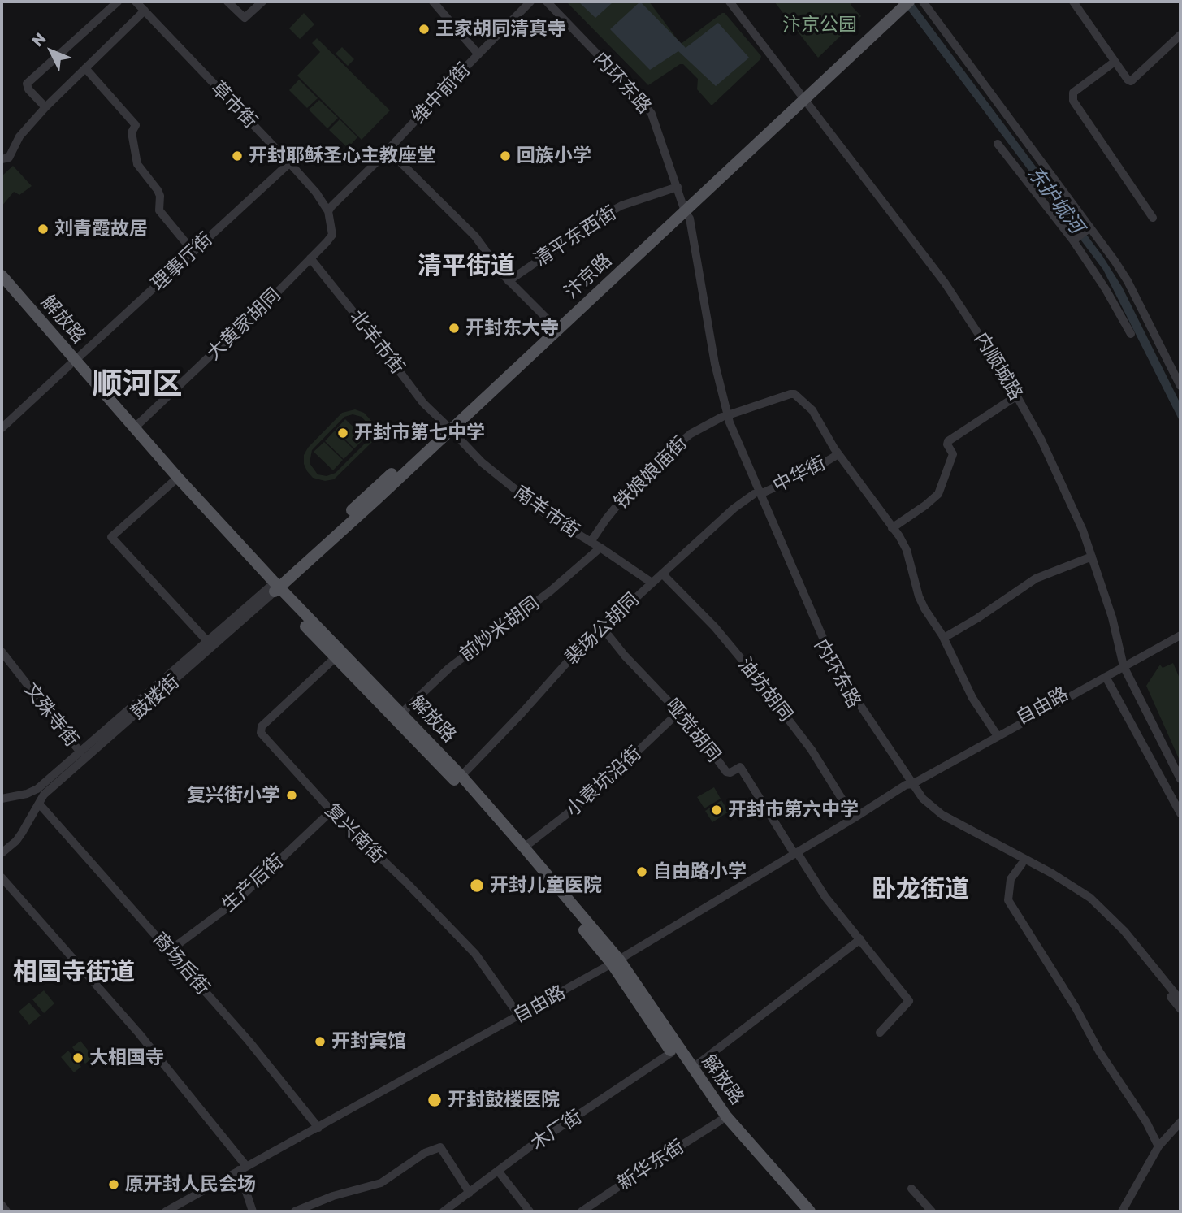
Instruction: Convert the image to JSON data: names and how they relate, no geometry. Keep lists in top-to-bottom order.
{
  "streets": {
    "main road": ["汴京路", "解放路"],
    "street": [
      "内环东路",
      "维中前街",
      "草市街",
      "清平东西街",
      "理事厅街",
      "大黄家胡同",
      "北羊市街",
      "内顺城路",
      "铁娘娘庙街",
      "中华街",
      "南羊市街",
      "前炒米胡同",
      "裴场公胡同",
      "油坊胡同",
      "鼓楼街",
      "自由路",
      "文殊寺街",
      "哑觉胡同",
      "小袁坑沿街",
      "复兴南街",
      "生产后街",
      "商场后街",
      "木厂街",
      "新华东街"
    ]
  },
  "crossings": [
    ["内环东路", "清平东西街"],
    ["内环东路", "汴京路"],
    ["内环东路", "铁娘娘庙街"],
    ["内环东路", "中华街"],
    ["内环东路", "裴场公胡同"],
    ["内环东路", "自由路"],
    ["维中前街", "草市街"],
    ["维中前街", "大黄家胡同"],
    ["草市街", "理事厅街"],
    ["草市街", "大黄家胡同"],
    ["理事厅街", "解放路"],
    ["汴京路", "解放路"],
    ["汴京路", "北羊市街"],
    ["汴京路", "内顺城路"],
    ["汴京路", "南羊市街"],
    ["汴京路", "鼓楼街"],
    ["解放路", "大黄家胡同"],
    ["解放路", "前炒米胡同"],
    ["解放路", "裴场公胡同"],
    ["解放路", "鼓楼街"],
    ["解放路", "自由路"],
    ["解放路", "小袁坑沿街"],
    ["解放路", "复兴南街"],
    ["解放路", "木厂街"],
    ["解放路", "新华东街"],
    ["大黄家胡同", "北羊市街"],
    ["北羊市街", "南羊市街"],
    ["内顺城路", "自由路"],
    ["铁娘娘庙街", "中华街"],
    ["铁娘娘庙街", "南羊市街"],
    ["中华街", "裴场公胡同"],
    ["南羊市街", "前炒米胡同"],
    ["南羊市街", "裴场公胡同"],
    ["裴场公胡同", "油坊胡同"],
    ["裴场公胡同", "哑觉胡同"],
    ["油坊胡同", "自由路"],
    ["鼓楼街", "文殊寺街"],
    ["鼓楼街", "商场后街"],
    ["自由路", "哑觉胡同"],
    ["自由路", "复兴南街"],
    ["自由路", "商场后街"],
    ["哑觉胡同", "小袁坑沿街"],
    ["复兴南街", "生产后街"],
    ["生产后街", "商场后街"]
  ],
  "districts": [
    "清平街道",
    "顺河区",
    "卧龙街道",
    "相国寺街道"
  ],
  "water": ["东护城河"],
  "parks": ["汴京公园"],
  "places": [
    "王家胡同清真寺",
    "开封耶稣圣心主教座堂",
    "回族小学",
    "刘青霞故居",
    "开封东大寺",
    "开封市第七中学",
    "复兴街小学",
    "开封市第六中学",
    "自由路小学",
    "开封儿童医院",
    "开封宾馆",
    "大相国寺",
    "开封鼓楼医院",
    "原开封人民会场"
  ],
  "north": "top left"
}
